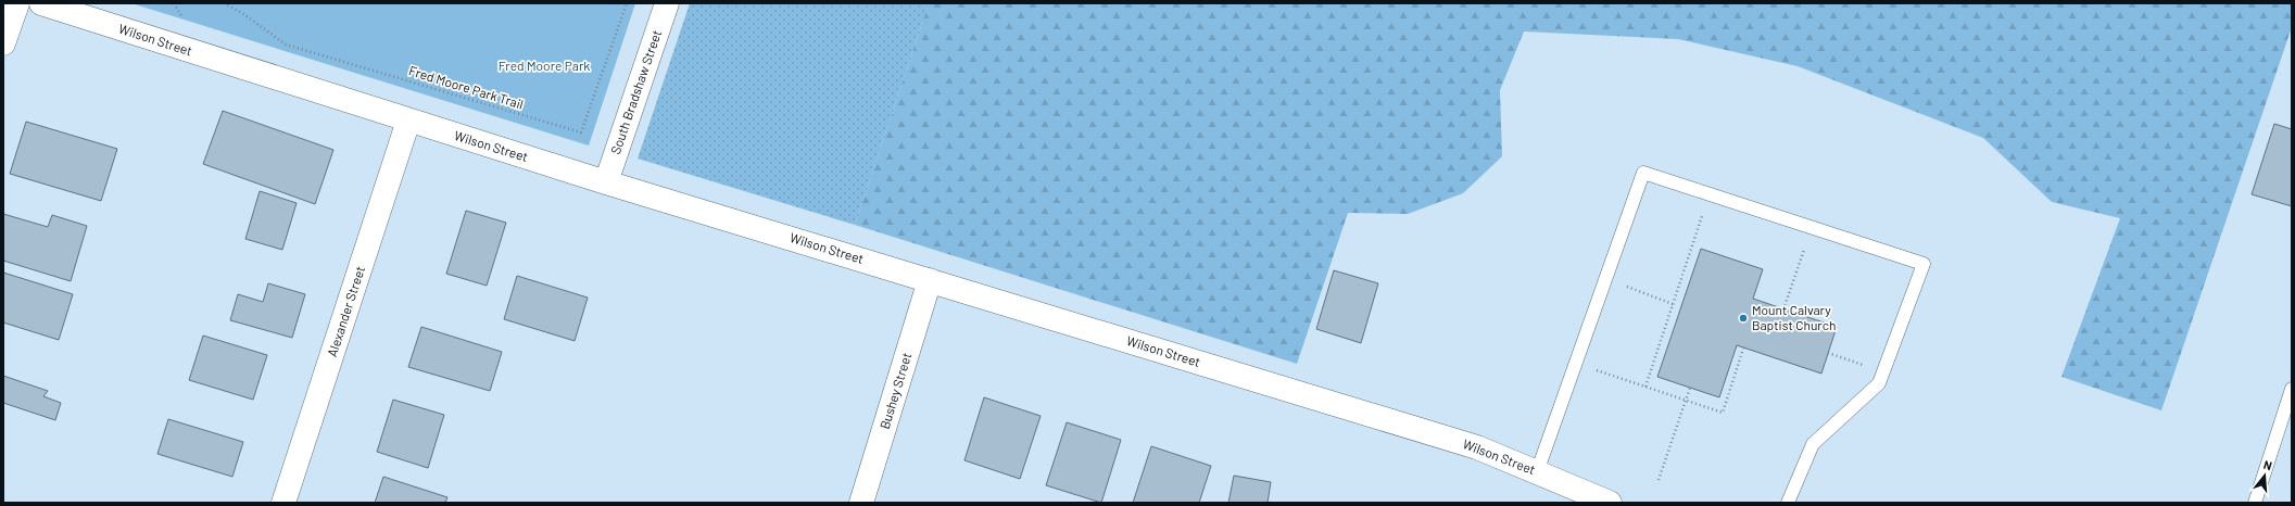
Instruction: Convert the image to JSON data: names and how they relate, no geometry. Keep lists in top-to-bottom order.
{
  "streets": {
    "street": [
      "Wilson Street",
      "South Bradshaw Street",
      "Alexander Street",
      "Bushey Street"
    ],
    "path": ["Fred Moore Park Trail"]
  },
  "crossings": [
    ["Wilson Street", "South Bradshaw Street"],
    ["Wilson Street", "Alexander Street"],
    ["Wilson Street", "Bushey Street"]
  ],
  "parks": ["Fred Moore Park"],
  "places": ["Mount Calvary Baptist Church"],
  "north": "top"
}
